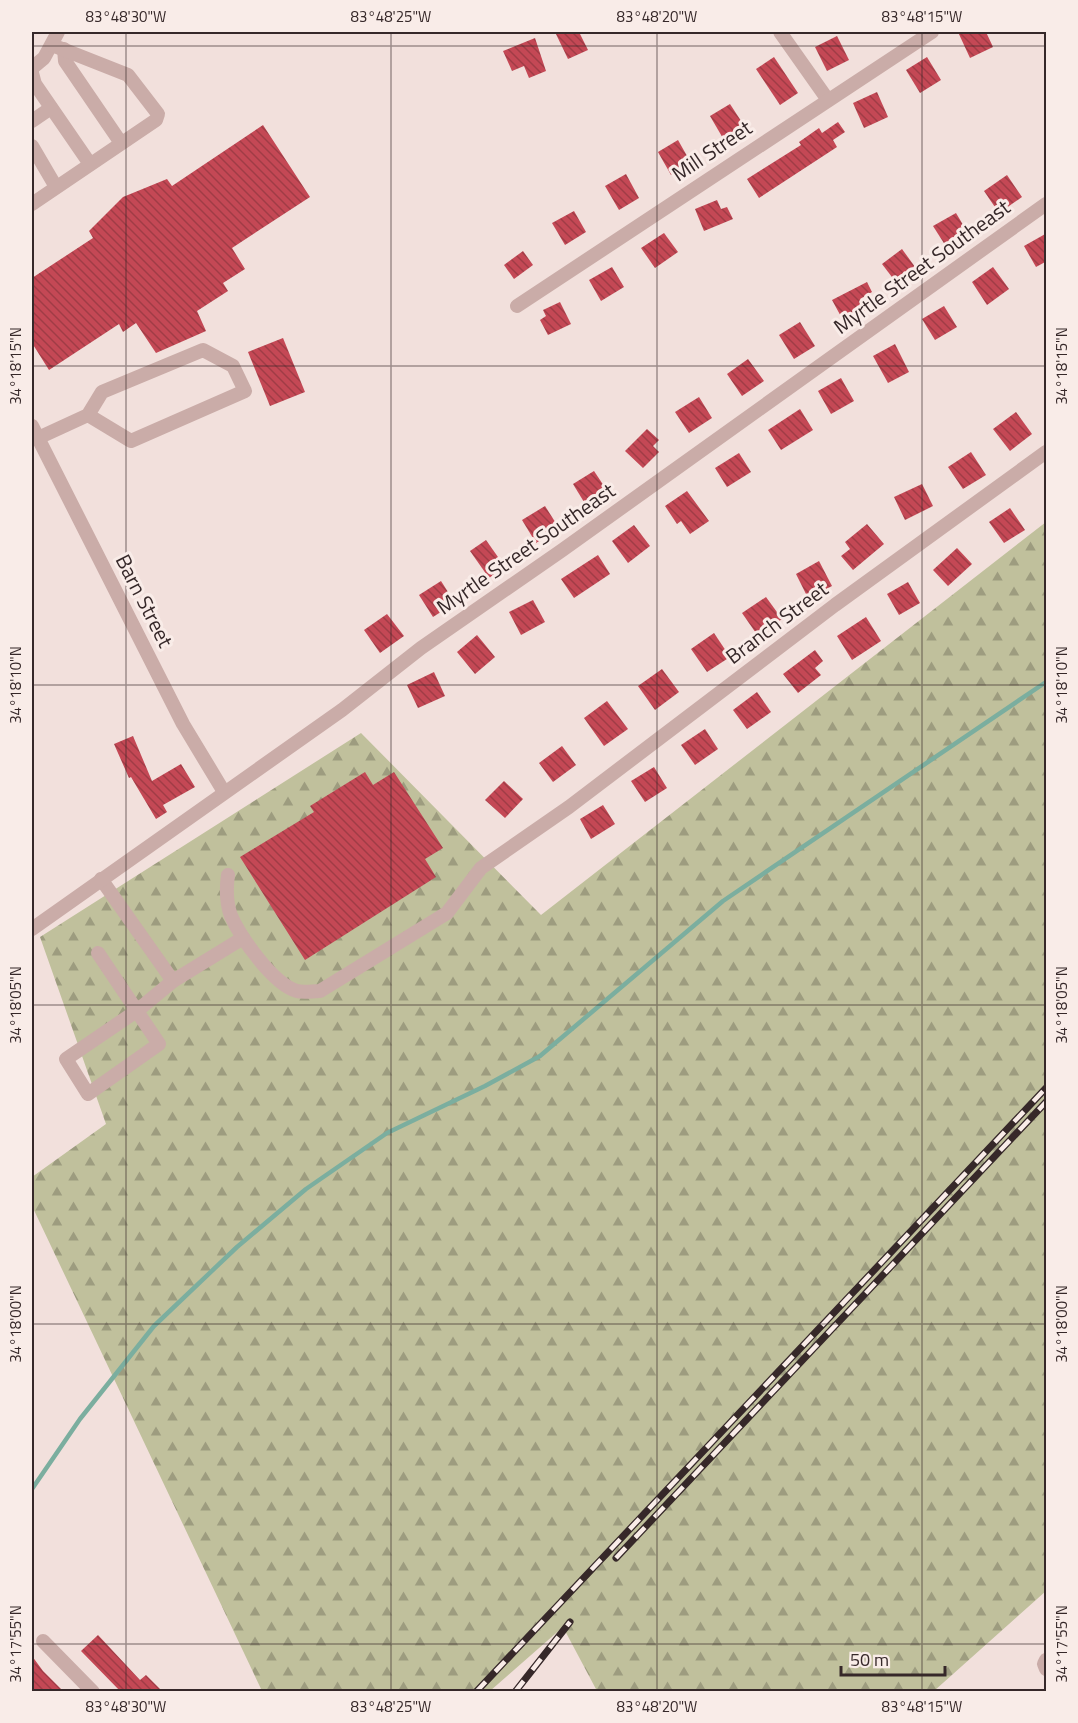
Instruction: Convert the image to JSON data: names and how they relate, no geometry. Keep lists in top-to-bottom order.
{
  "streets": {
    "street": [
      "Mill Street",
      "Myrtle Street Southeast",
      "Barn Street",
      "Branch Street"
    ]
  },
  "crossings": [
    ["Myrtle Street Southeast", "Barn Street"]
  ],
  "scale_bar": "50 m",
  "coordinates": [
    "83°48'30\"W",
    "83°48'25\"W",
    "83°48'20\"W",
    "83°48'15\"W",
    "34°18'15\"N",
    "34°18'10\"N",
    "34°18'05\"N",
    "34°18'00\"N",
    "34°17'55\"N"
  ]
}
